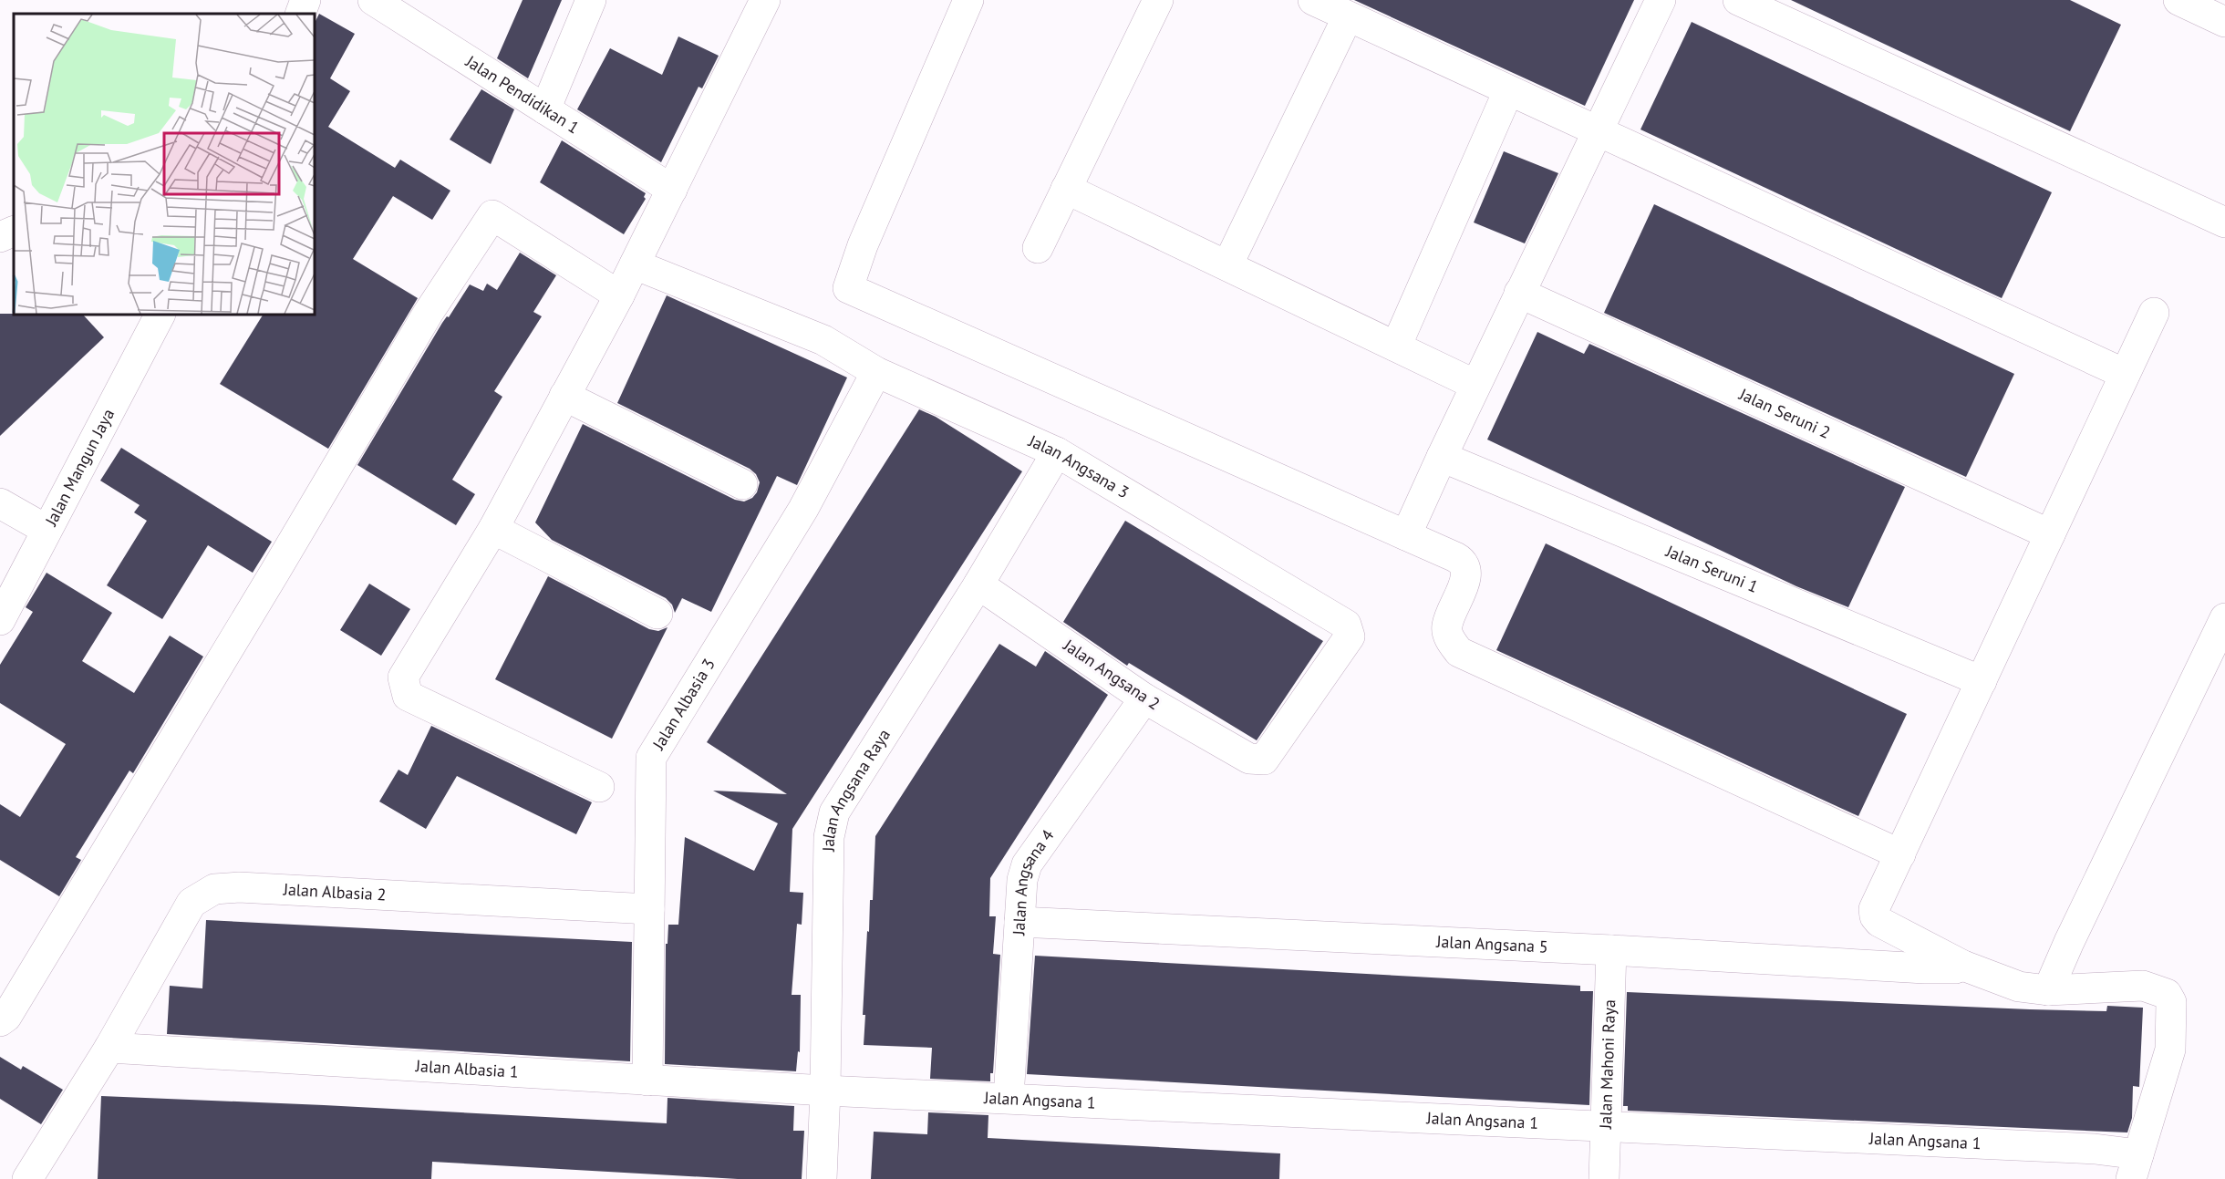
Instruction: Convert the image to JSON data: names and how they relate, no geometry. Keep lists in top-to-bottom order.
{
  "streets": {
    "street": [
      "Jalan Pendidikan 1",
      "Jalan Seruni 2",
      "Jalan Mangun Jaya",
      "Jalan Angsana 3",
      "Jalan Seruni 1",
      "Jalan Angsana 2",
      "Jalan Albasia 3",
      "Jalan Angsana Raya",
      "Jalan Angsana 4",
      "Jalan Albasia 2",
      "Jalan Angsana 5",
      "Jalan Mahoni Raya",
      "Jalan Albasia 1",
      "Jalan Angsana 1"
    ]
  },
  "crossings": [
    ["Jalan Angsana 3", "Jalan Angsana 2"],
    ["Jalan Angsana 3", "Jalan Albasia 3"],
    ["Jalan Angsana 3", "Jalan Angsana Raya"],
    ["Jalan Angsana 2", "Jalan Angsana Raya"],
    ["Jalan Angsana 2", "Jalan Angsana 4"],
    ["Jalan Albasia 3", "Jalan Albasia 2"],
    ["Jalan Albasia 3", "Jalan Albasia 1"],
    ["Jalan Angsana Raya", "Jalan Albasia 1"],
    ["Jalan Angsana Raya", "Jalan Angsana 1"],
    ["Jalan Angsana 4", "Jalan Angsana 5"],
    ["Jalan Angsana 4", "Jalan Angsana 1"],
    ["Jalan Albasia 2", "Jalan Albasia 1"],
    ["Jalan Angsana 5", "Jalan Mahoni Raya"],
    ["Jalan Mahoni Raya", "Jalan Angsana 1"],
    ["Jalan Albasia 1", "Jalan Angsana 1"]
  ]
}
